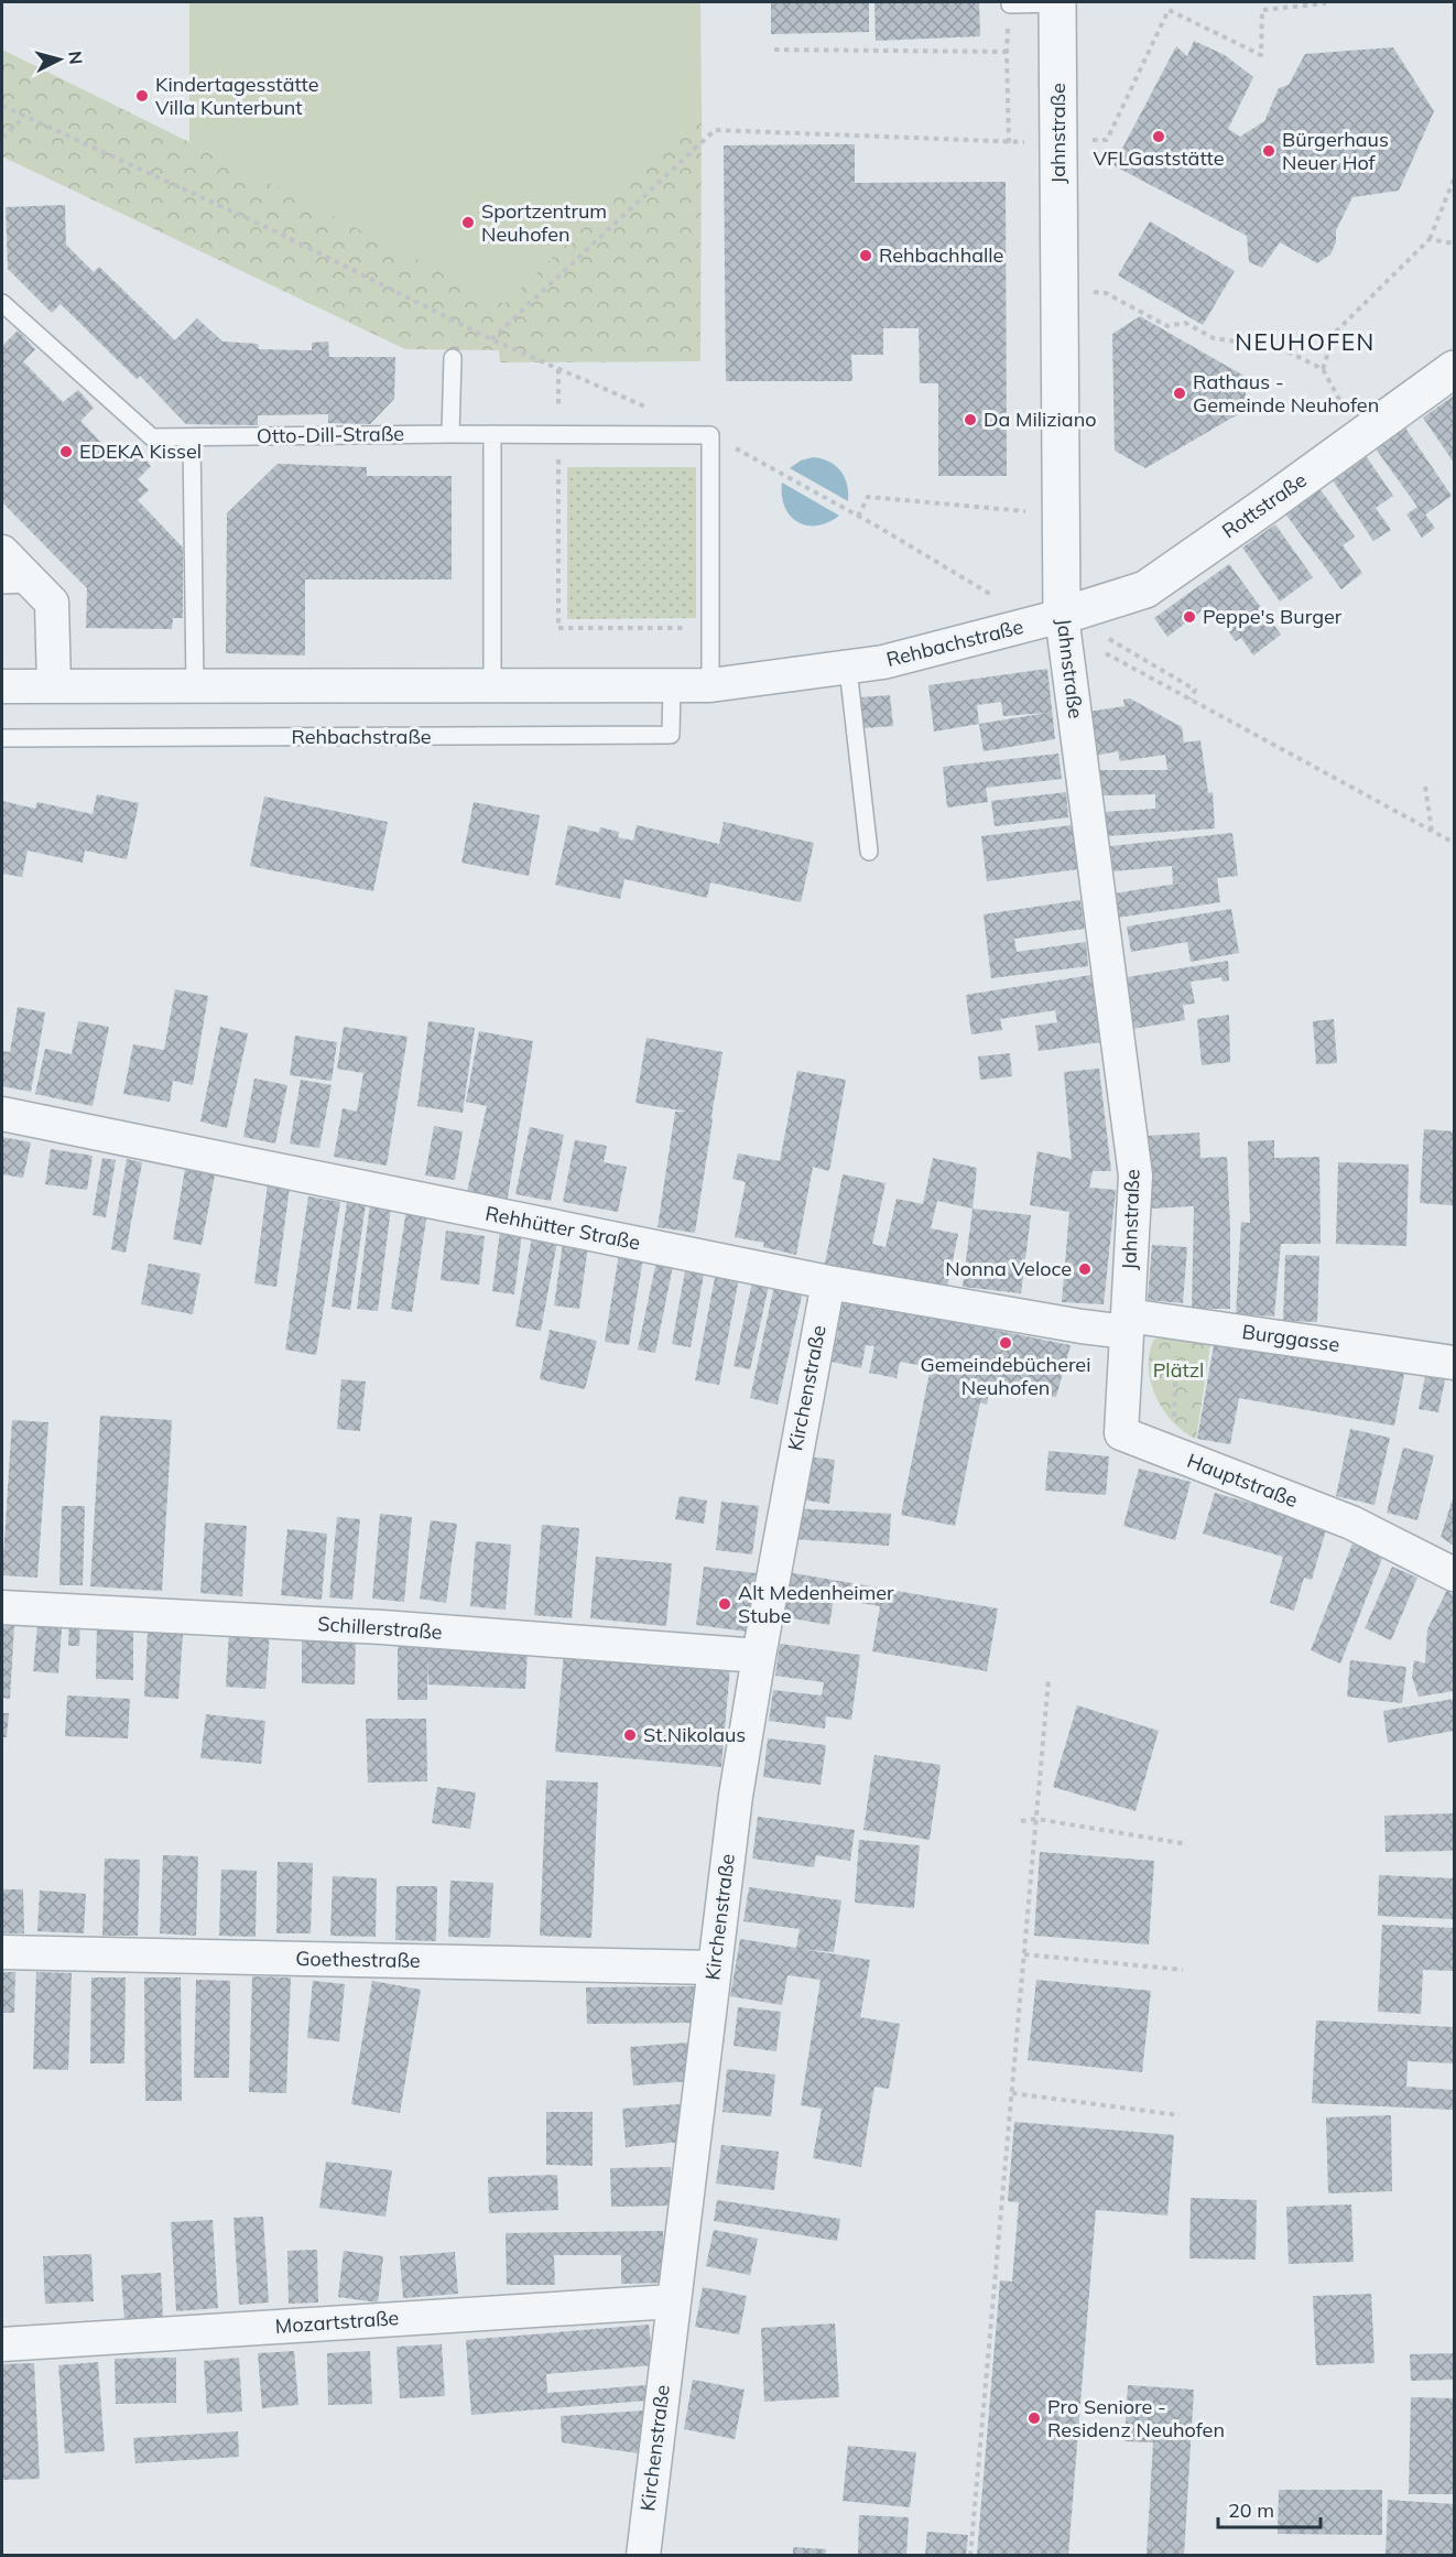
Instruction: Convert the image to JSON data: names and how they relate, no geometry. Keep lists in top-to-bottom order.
{
  "streets": {
    "street": [
      "Jahnstraße",
      "Rottstraße",
      "Rehbachstraße",
      "Rehhütter Straße",
      "Burggasse",
      "Kirchenstraße",
      "Hauptstraße",
      "Schillerstraße",
      "Goethestraße",
      "Mozartstraße"
    ],
    "lane": ["Otto-Dill-Straße"]
  },
  "crossings": [
    ["Jahnstraße", "Rottstraße"],
    ["Jahnstraße", "Rehbachstraße"],
    ["Jahnstraße", "Rehhütter Straße"],
    ["Jahnstraße", "Burggasse"],
    ["Jahnstraße", "Hauptstraße"],
    ["Rottstraße", "Rehbachstraße"],
    ["Rehhütter Straße", "Burggasse"],
    ["Rehhütter Straße", "Kirchenstraße"],
    ["Rehhütter Straße", "Hauptstraße"],
    ["Burggasse", "Hauptstraße"],
    ["Kirchenstraße", "Schillerstraße"],
    ["Kirchenstraße", "Goethestraße"],
    ["Kirchenstraße", "Mozartstraße"]
  ],
  "districts": ["NEUHOFEN"],
  "parks": ["Plätzl"],
  "places": [
    "Kindertagesstätte Villa Kunterbunt",
    "VFLGaststätte",
    "Bürgerhaus Neuer Hof",
    "Sportzentrum Neuhofen",
    "Rehbachhalle",
    "Rathaus - Gemeinde Neuhofen",
    "Da Miliziano",
    "EDEKA Kissel",
    "Peppe's Burger",
    "Nonna Veloce",
    "Gemeindebücherei Neuhofen",
    "Alt Medenheimer Stube",
    "St.Nikolaus",
    "Pro Seniore - Residenz Neuhofen"
  ],
  "scale_bar": "20 m",
  "north": "right"
}
